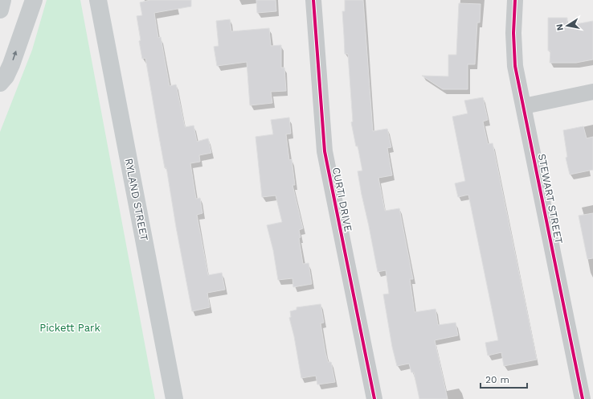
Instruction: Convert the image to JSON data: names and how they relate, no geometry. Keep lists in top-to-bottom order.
{
  "streets": {
    "main road": ["RYLAND STREET"],
    "street": ["STEWART STREET", "CURTI DRIVE"]
  },
  "parks": ["Pickett Park"],
  "scale_bar": "20 m",
  "north": "left"
}
